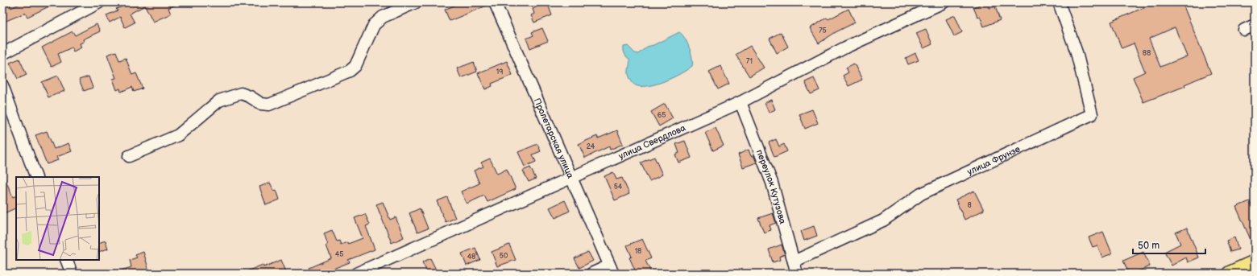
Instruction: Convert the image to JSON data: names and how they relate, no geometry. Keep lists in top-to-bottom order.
{
  "streets": {
    "street": [
      "Пролетарская улица",
      "улица Свердлова",
      "улица Фрунзе",
      "переулок Кутузова"
    ]
  },
  "crossings": [
    ["Пролетарская улица", "улица Свердлова"],
    ["улица Свердлова", "переулок Кутузова"],
    ["улица Фрунзе", "переулок Кутузова"]
  ],
  "house_numbers": [
    "75",
    "88",
    "71",
    "19",
    "65",
    "24",
    "54",
    "8",
    "18",
    "45",
    "50",
    "48"
  ],
  "scale_bar": "50 m"
}
